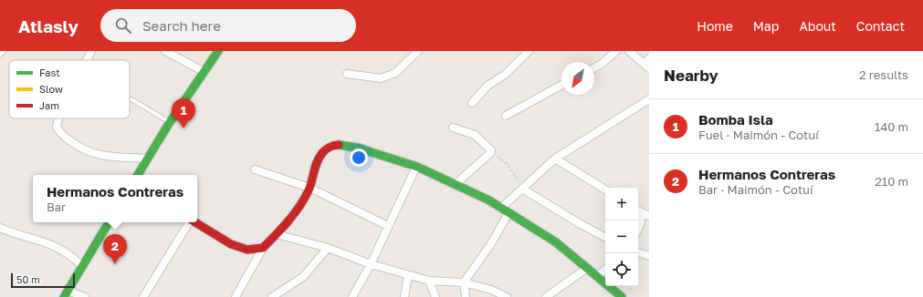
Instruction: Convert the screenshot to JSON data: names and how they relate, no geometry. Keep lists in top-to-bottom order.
{
  "legend": ["Fast", "Slow", "Jam"],
  "scale_bar": "50 m",
  "north": "bottom left",
  "page": {
    "header": "Atlasly",
    "search": "Search here",
    "nav": [
      "Home",
      "Map",
      "About",
      "Contact"
    ],
    "heading": ["Nearby", "2 results"],
    "pins": ["1", "2"],
    "list": [
      {
        "mark": "1",
        "name": "Bomba Isla",
        "note": "Fuel · Maimón - Cotuí",
        "value": "140 m"
      },
      {
        "mark": "2",
        "name": "Hermanos Contreras",
        "note": "Bar · Maimón - Cotuí",
        "value": "210 m"
      }
    ],
    "popup": ["Hermanos Contreras", "Bar"],
    "map_buttons": ["+", "−"],
    "scale": "50 m"
  }
}
